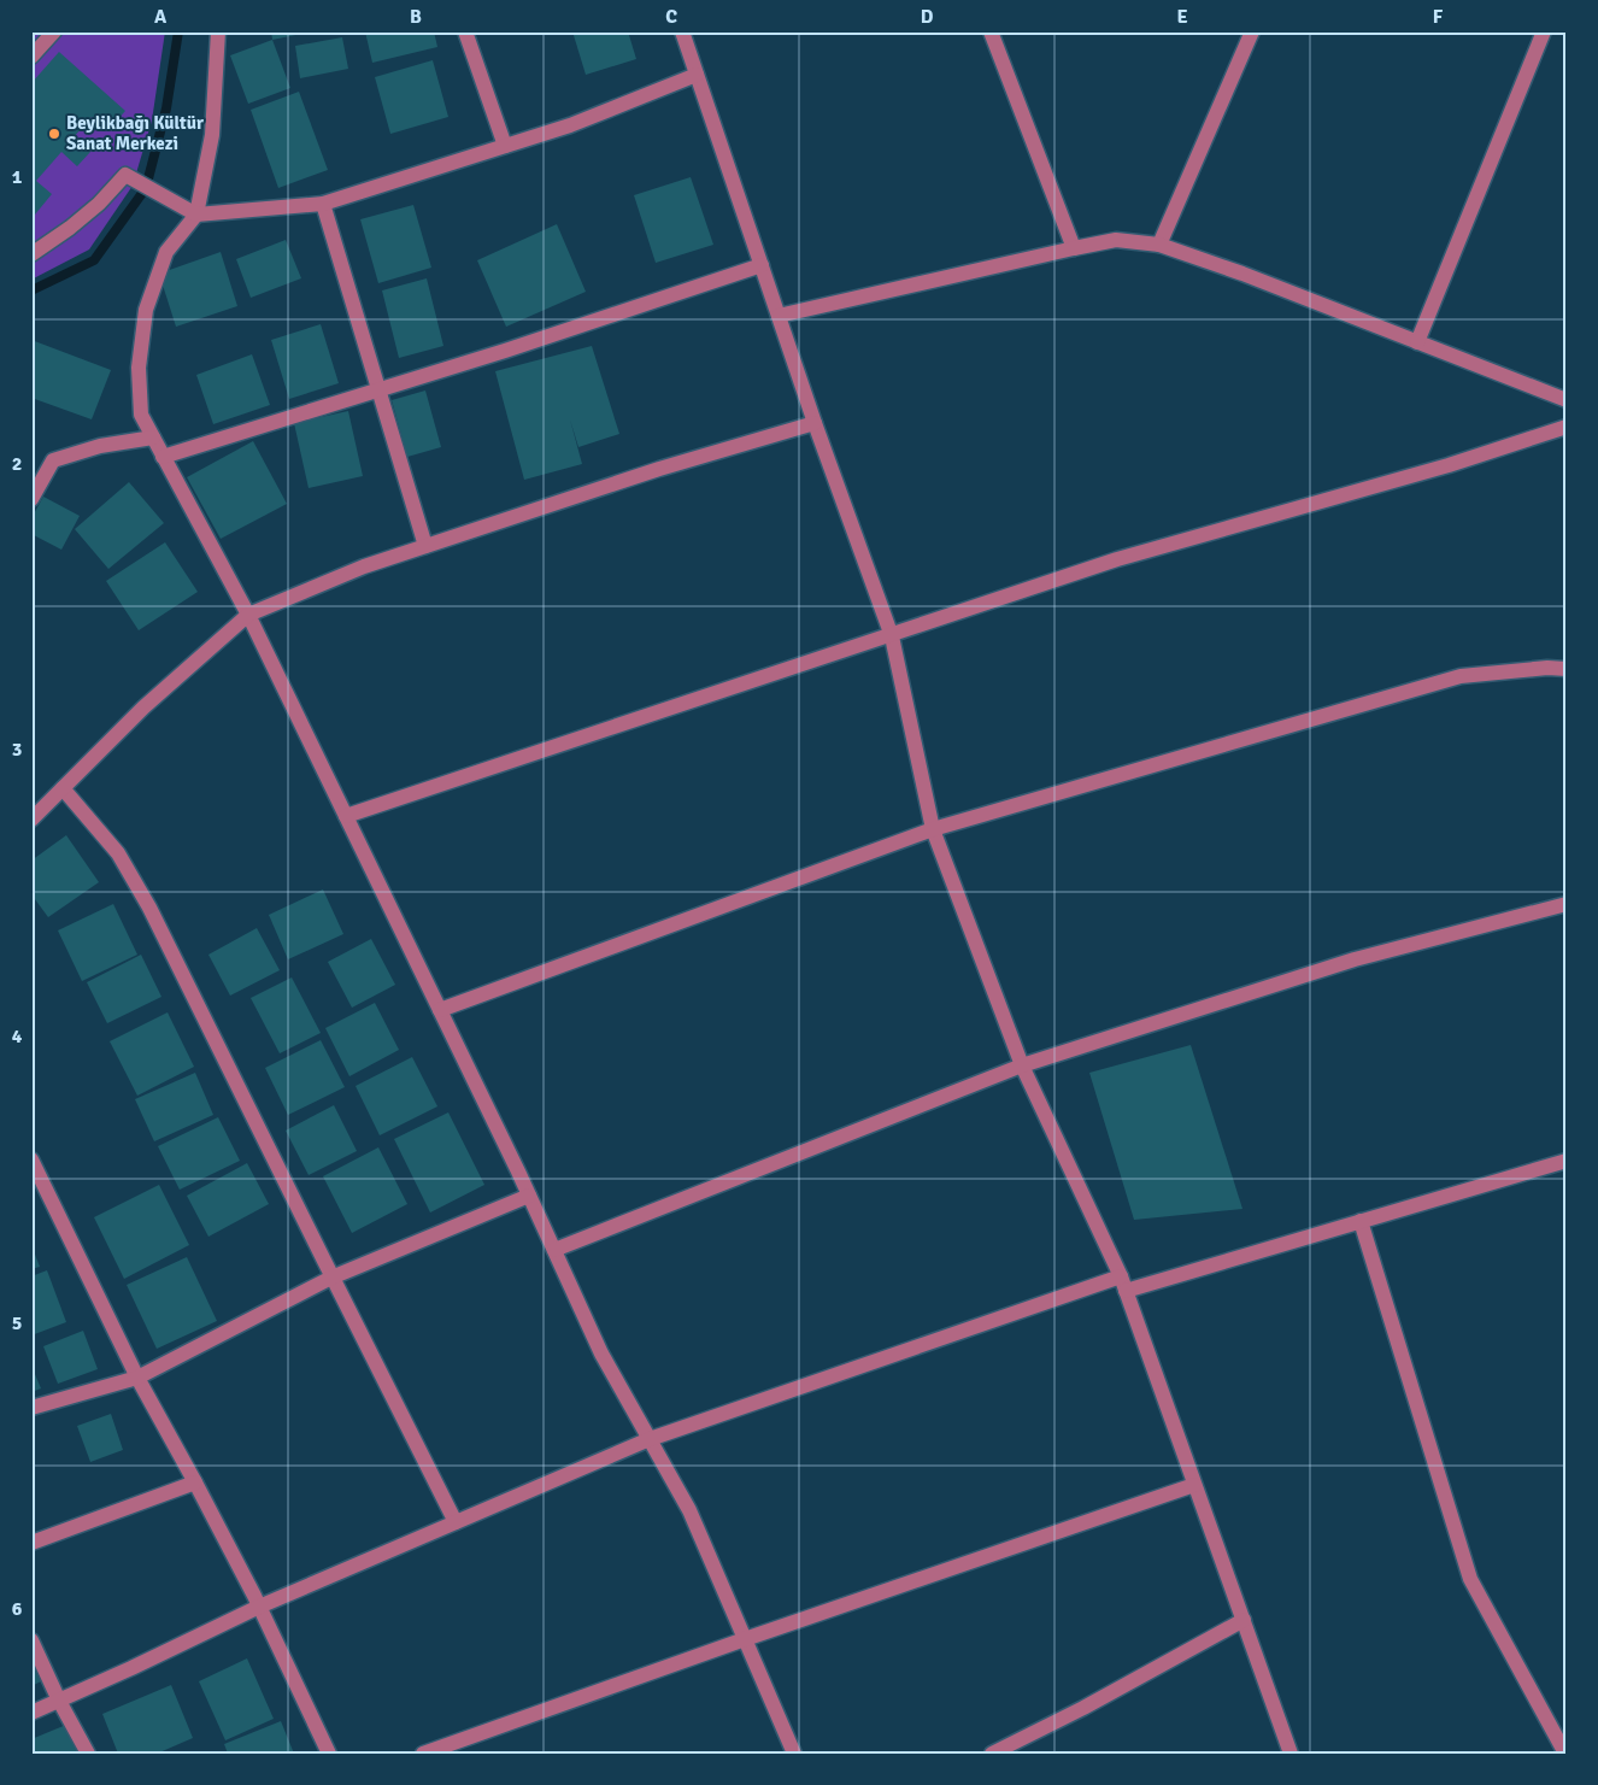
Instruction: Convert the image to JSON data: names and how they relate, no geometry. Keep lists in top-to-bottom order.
{
  "places": ["Beylikbağı Kültür Sanat Merkezi"],
  "grid": {
    "columns": [
      "A",
      "B",
      "C",
      "D",
      "E",
      "F"
    ],
    "rows": [
      "1",
      "2",
      "3",
      "4",
      "5",
      "6"
    ]
  }
}
